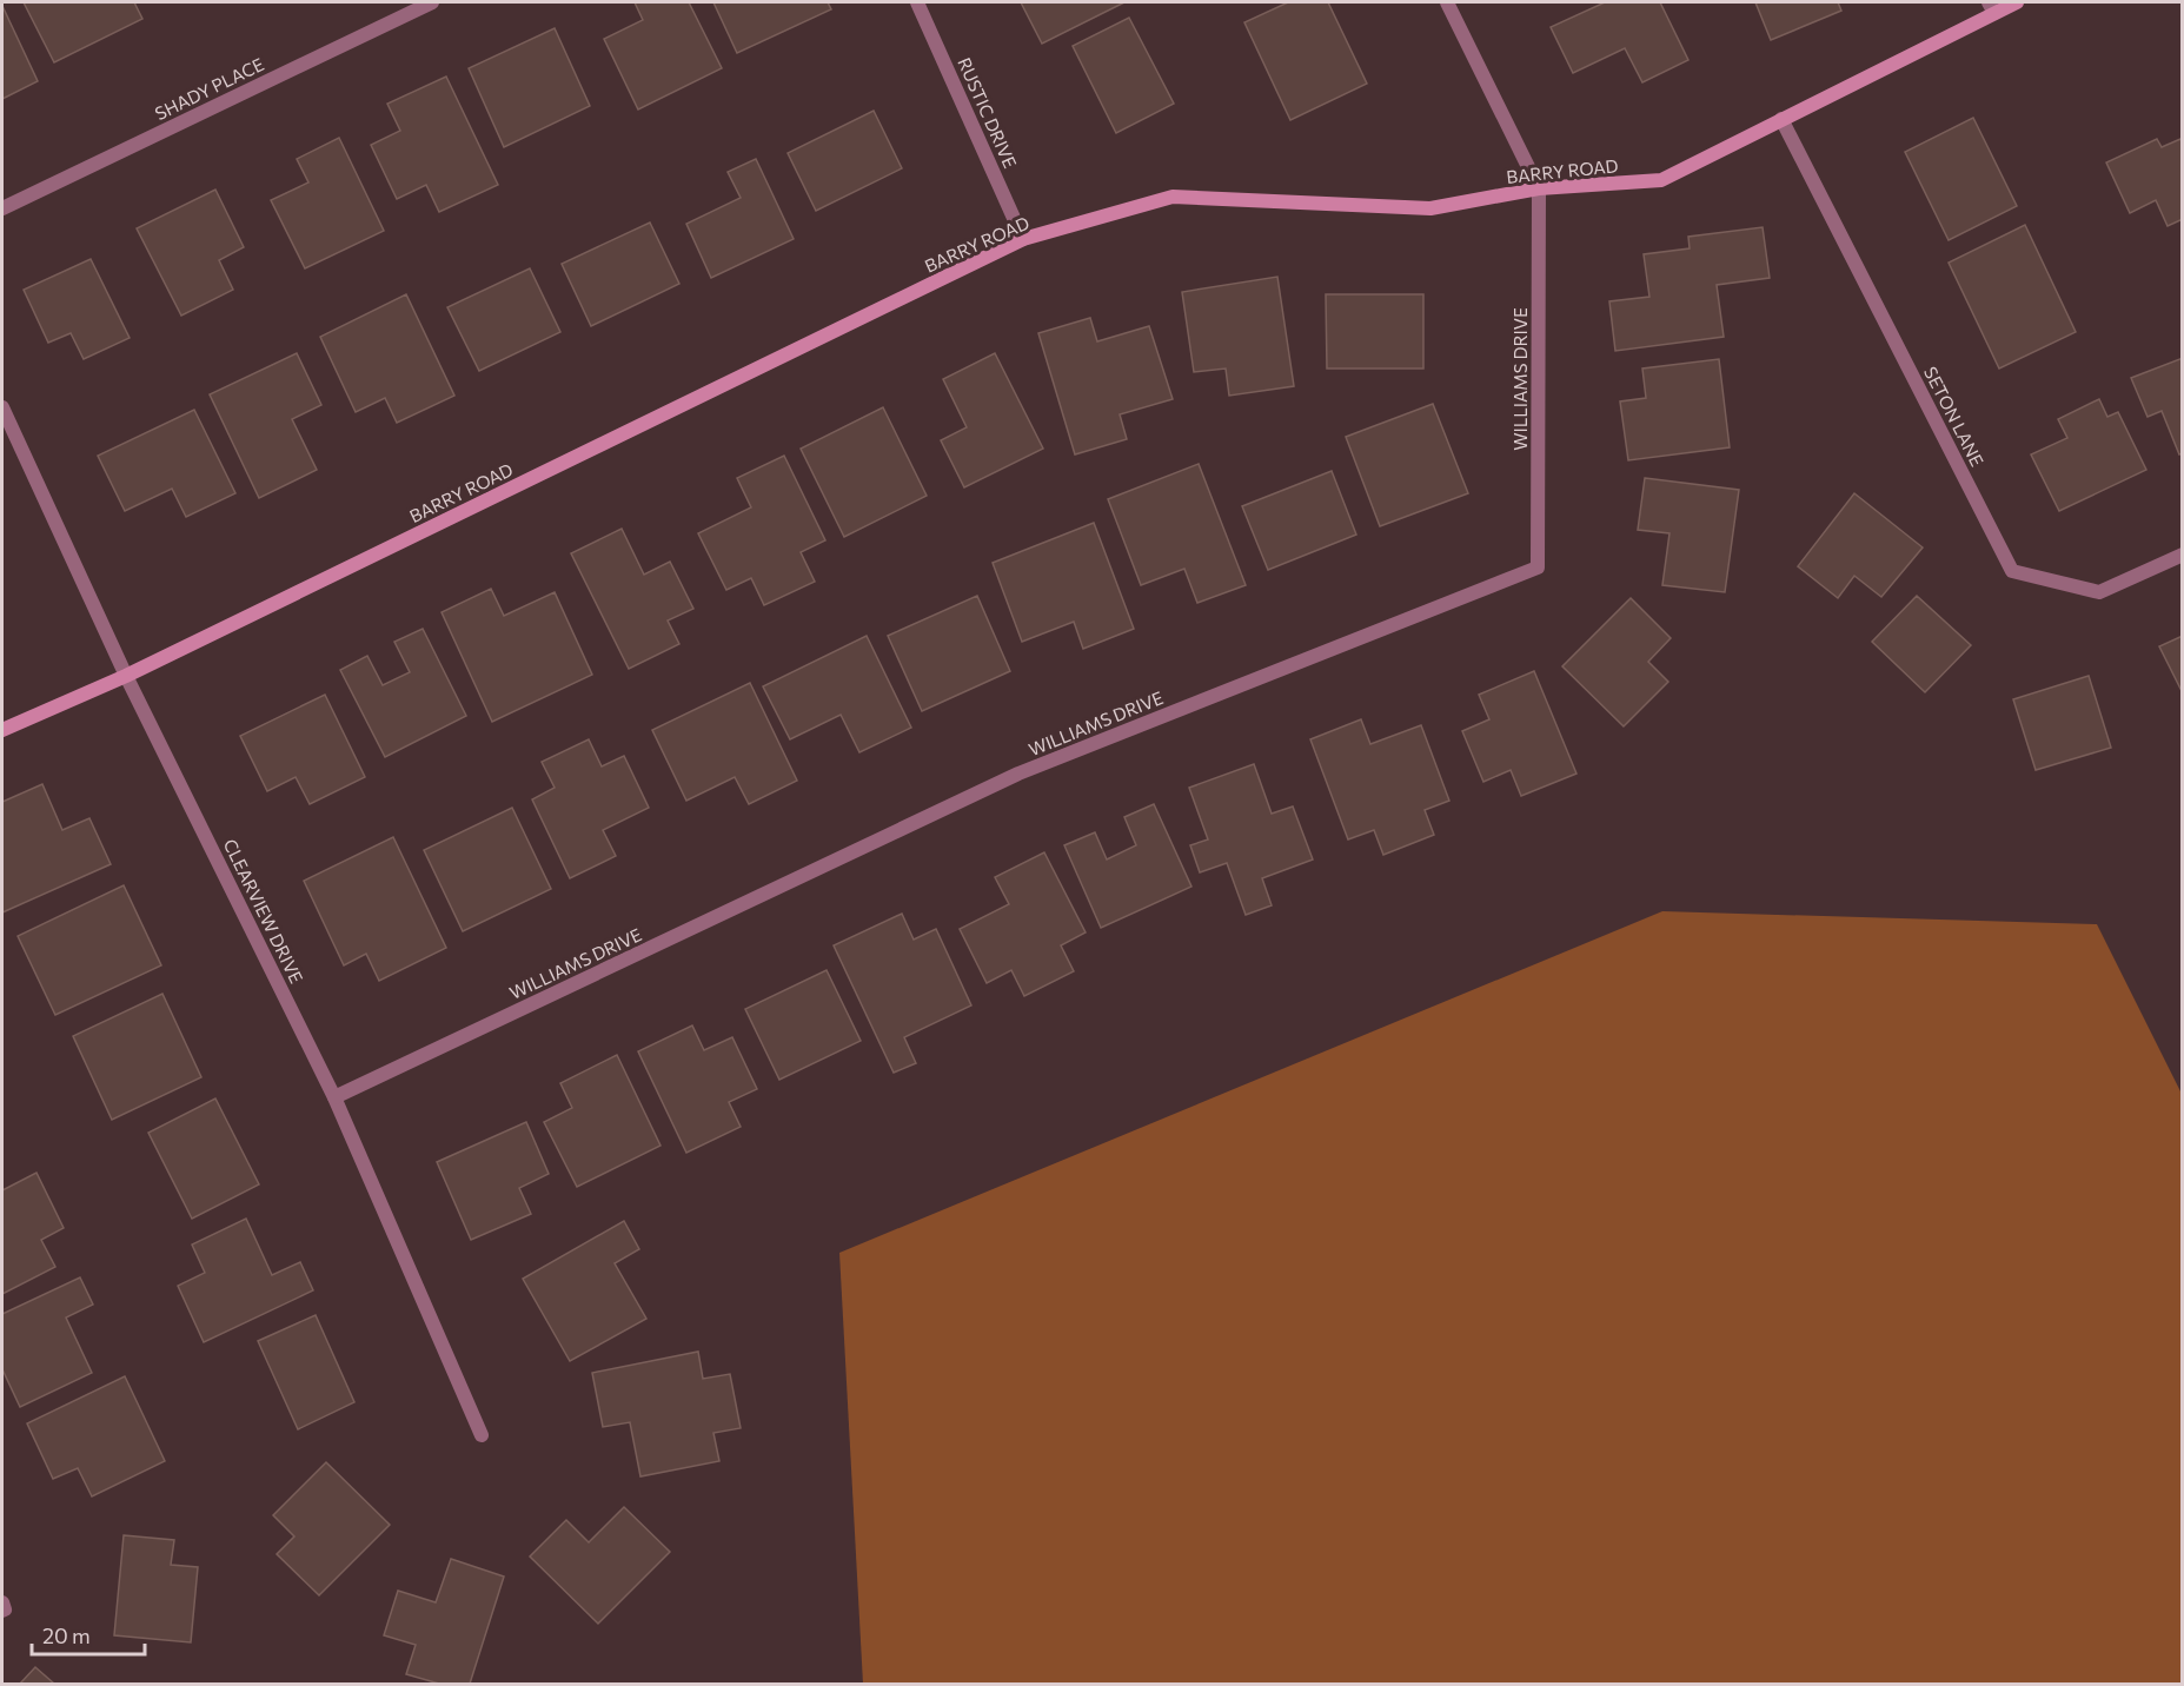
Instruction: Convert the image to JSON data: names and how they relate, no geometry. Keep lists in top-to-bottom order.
{
  "streets": {
    "street": [
      "SHADY PLACE",
      "RUSTIC DRIVE",
      "BARRY ROAD",
      "WILLIAMS DRIVE",
      "SETON LANE",
      "CLEARVIEW DRIVE"
    ]
  },
  "crossings": [
    ["RUSTIC DRIVE", "BARRY ROAD"],
    ["BARRY ROAD", "WILLIAMS DRIVE"],
    ["BARRY ROAD", "SETON LANE"],
    ["BARRY ROAD", "CLEARVIEW DRIVE"],
    ["WILLIAMS DRIVE", "CLEARVIEW DRIVE"]
  ],
  "scale_bar": "20 m"
}
